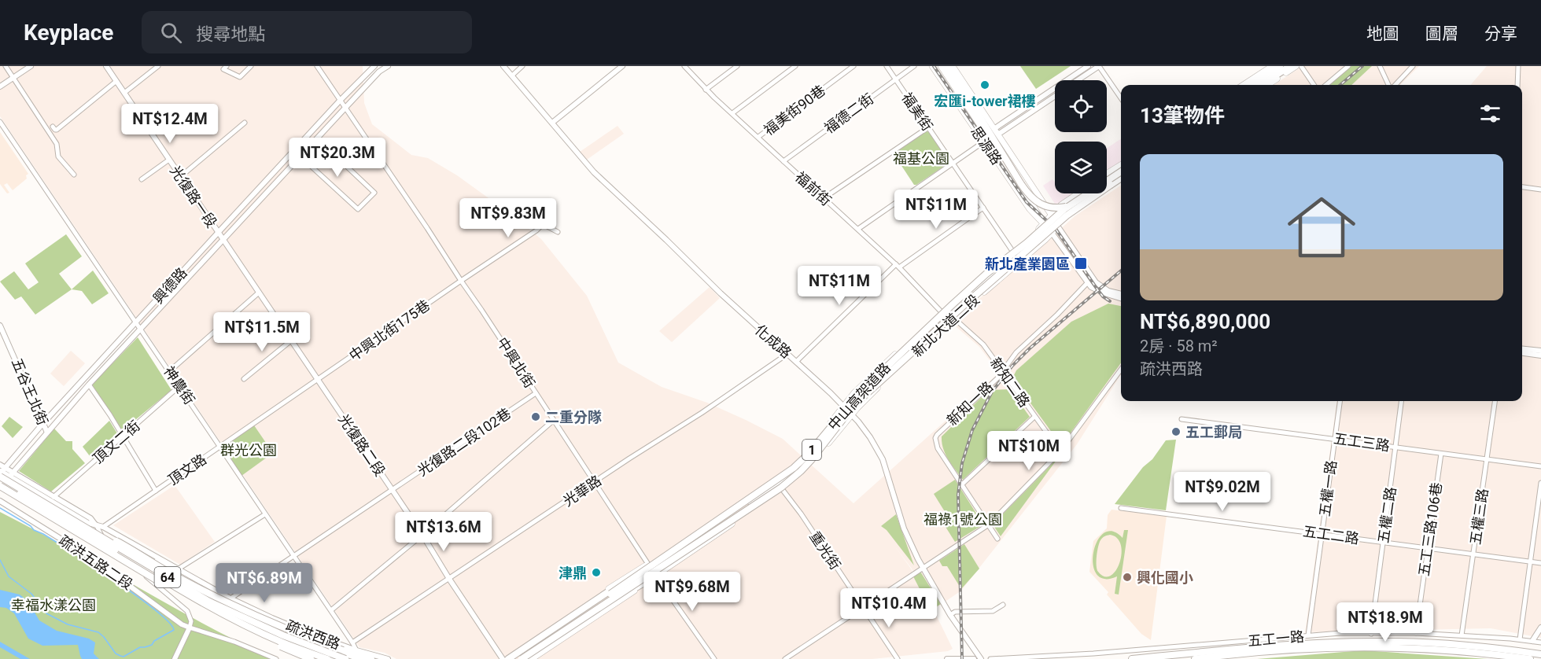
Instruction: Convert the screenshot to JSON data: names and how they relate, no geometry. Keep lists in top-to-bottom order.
{
  "streets": {
    "highway": ["中山高架道路", "1", "64"],
    "main road": ["思源路", "新北大道二段"],
    "street": [
      "福美街90巷",
      "福美街",
      "福德二街",
      "福前街",
      "光復路一段",
      "興德路",
      "中興北街175巷",
      "化成路",
      "中興北街",
      "新知二路",
      "神農街",
      "五谷王北街",
      "新知一路",
      "頂文二街",
      "光復路二段102巷",
      "五工三路",
      "光復路二段",
      "頂文路",
      "五權一路",
      "光華路",
      "五權二路",
      "五權三路",
      "五工三路106巷",
      "五工二路",
      "重光街",
      "疏洪五路二段",
      "疏洪西路",
      "五工一路"
    ]
  },
  "crossings": [
    ["福美街90巷", "福前街"],
    ["福美街", "福德二街"],
    ["福美街", "新北大道二段"],
    ["福德二街", "福前街"],
    ["思源路", "新北大道二段"],
    ["思源路", "1"],
    ["福前街", "新北大道二段"],
    ["光復路一段", "興德路"],
    ["光復路一段", "光復路二段"],
    ["興德路", "中興北街"],
    ["興德路", "神農街"],
    ["興德路", "五谷王北街"],
    ["興德路", "光復路二段"],
    ["興德路", "64"],
    ["興德路", "疏洪西路"],
    ["新北大道二段", "化成路"],
    ["新北大道二段", "中興北街"],
    ["新北大道二段", "新知二路"],
    ["新北大道二段", "中山高架道路"],
    ["新北大道二段", "1"],
    ["新北大道二段", "重光街"],
    ["中興北街175巷", "中興北街"],
    ["中興北街175巷", "光復路二段"],
    ["中興北街175巷", "頂文路"],
    ["化成路", "中山高架道路"],
    ["化成路", "光華路"],
    ["中興北街", "光復路二段102巷"],
    ["中興北街", "光華路"],
    ["新知二路", "新知一路"],
    ["神農街", "頂文二街"],
    ["神農街", "光復路二段102巷"],
    ["神農街", "頂文路"],
    ["神農街", "光華路"],
    ["神農街", "疏洪西路"],
    ["頂文二街", "疏洪西路"],
    ["光復路二段102巷", "光復路二段"],
    ["光復路二段102巷", "疏洪西路"],
    ["五工三路", "五權一路"],
    ["五工三路", "五權二路"],
    ["五工三路", "五權三路"],
    ["五工三路", "五工三路106巷"],
    ["光復路二段", "1"],
    ["光復路二段", "頂文路"],
    ["光復路二段", "光華路"],
    ["頂文路", "疏洪西路"],
    ["五權一路", "五工二路"],
    ["五權一路", "五工一路"],
    ["五權二路", "五工二路"],
    ["五權二路", "五工一路"],
    ["五權三路", "五工二路"],
    ["五權三路", "五工一路"],
    ["五工三路106巷", "五工二路"],
    ["五工三路106巷", "五工一路"],
    ["64", "疏洪西路"]
  ],
  "parks": [
    "福基公園",
    "群光公園",
    "福祿1號公園",
    "幸福水漾公園"
  ],
  "places": {
    "other": [
      "宏匯i-tower裙樓",
      "二重分隊",
      "五工郵局",
      "津鼎",
      "興化國小"
    ],
    "transit": ["新北產業園區"]
  },
  "page": {
    "header": "Keyplace",
    "search": "搜尋地點",
    "nav": ["地圖", "圖層", "分享"],
    "heading": "13筆物件",
    "price": [
      "NT$12.4M",
      "NT$20.3M",
      "NT$11M",
      "NT$9.83M",
      "NT$11M",
      "NT$11.5M",
      "NT$10M",
      "NT$9.02M",
      "NT$13.6M",
      "NT$6.89M",
      "NT$9.68M",
      "NT$10.4M",
      "NT$18.9M"
    ],
    "list": [
      {
        "name": "NT$6,890,000",
        "note": "2房 · 58 m² · 疏洪西路"
      }
    ]
  }
}
